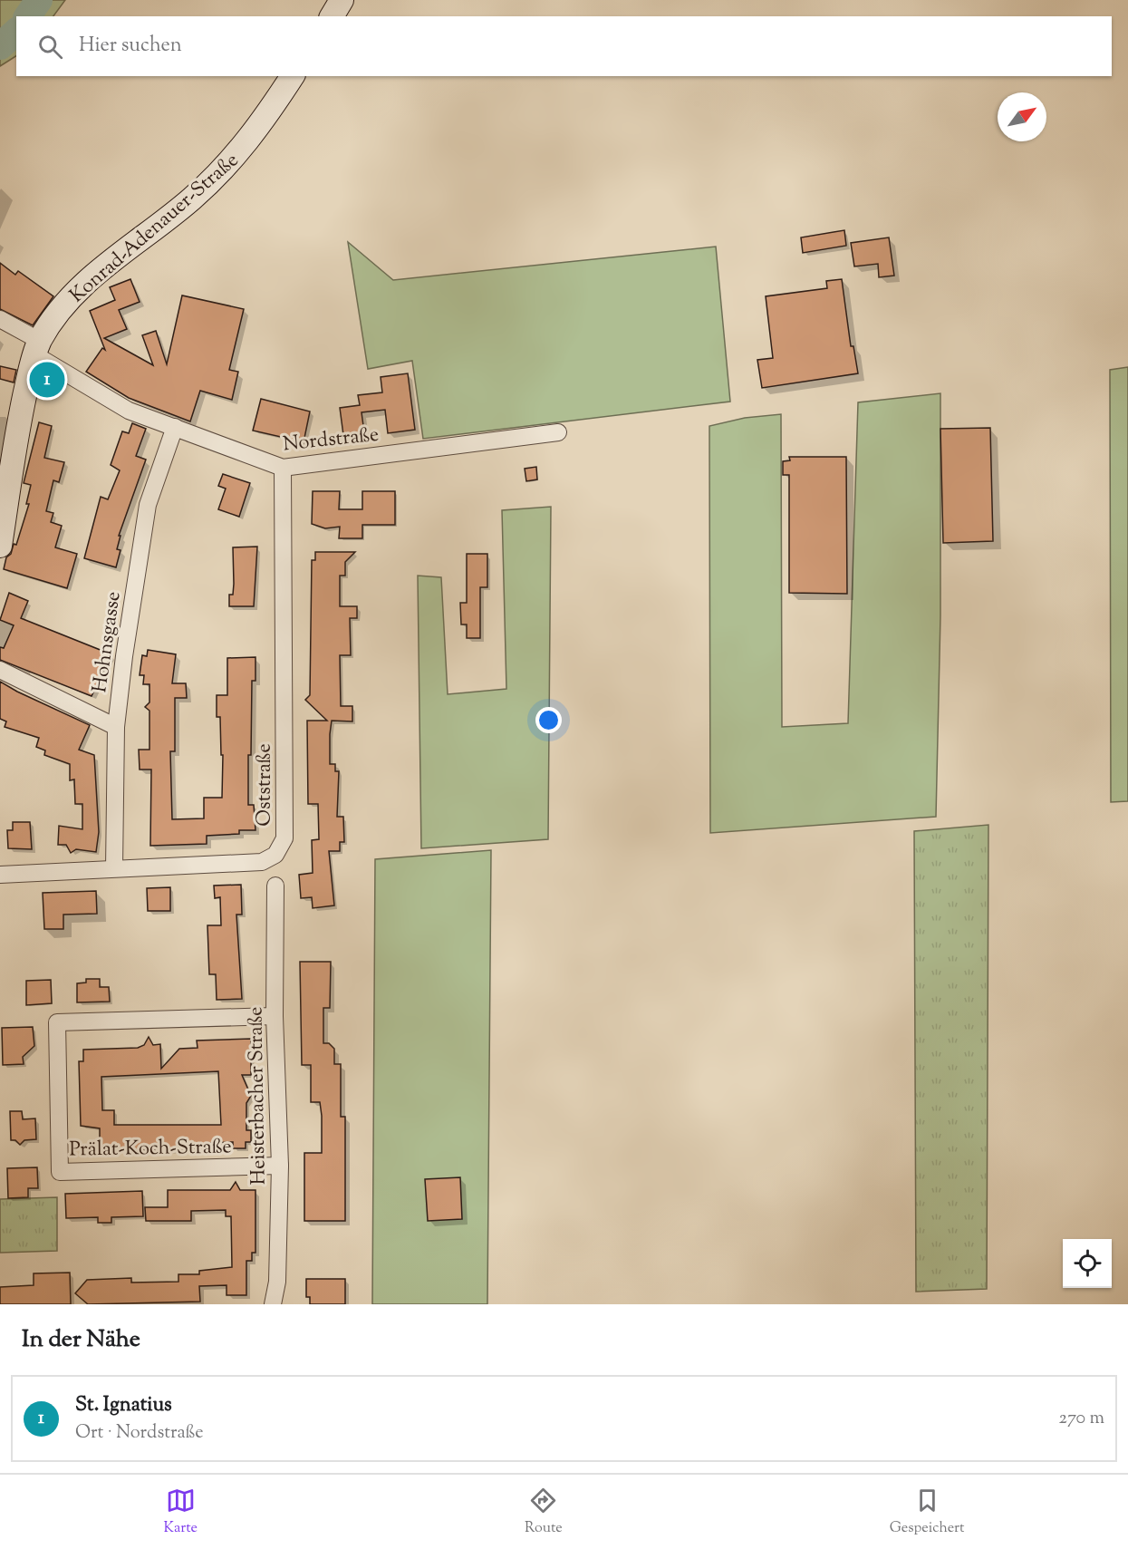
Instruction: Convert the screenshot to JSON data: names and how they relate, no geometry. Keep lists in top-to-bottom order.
{
  "streets": {
    "main road": ["Konrad-Adenauer-Straße"],
    "street": [
      "Nordstraße",
      "Hohnsgasse",
      "Oststraße",
      "Heisterbacher Straße",
      "Prälat-Koch-Straße"
    ]
  },
  "crossings": [
    ["Konrad-Adenauer-Straße", "Nordstraße"],
    ["Nordstraße", "Hohnsgasse"],
    ["Nordstraße", "Oststraße"],
    ["Hohnsgasse", "Oststraße"],
    ["Heisterbacher Straße", "Prälat-Koch-Straße"]
  ],
  "north": "top right",
  "page": {
    "search": "Hier suchen",
    "pins": "1",
    "heading": "In der Nähe",
    "list": [
      {
        "mark": "1",
        "name": "St. Ignatius",
        "note": "Ort · Nordstraße",
        "value": "270 m"
      }
    ],
    "nav": ["Karte", "Route", "Gespeichert"]
  }
}
